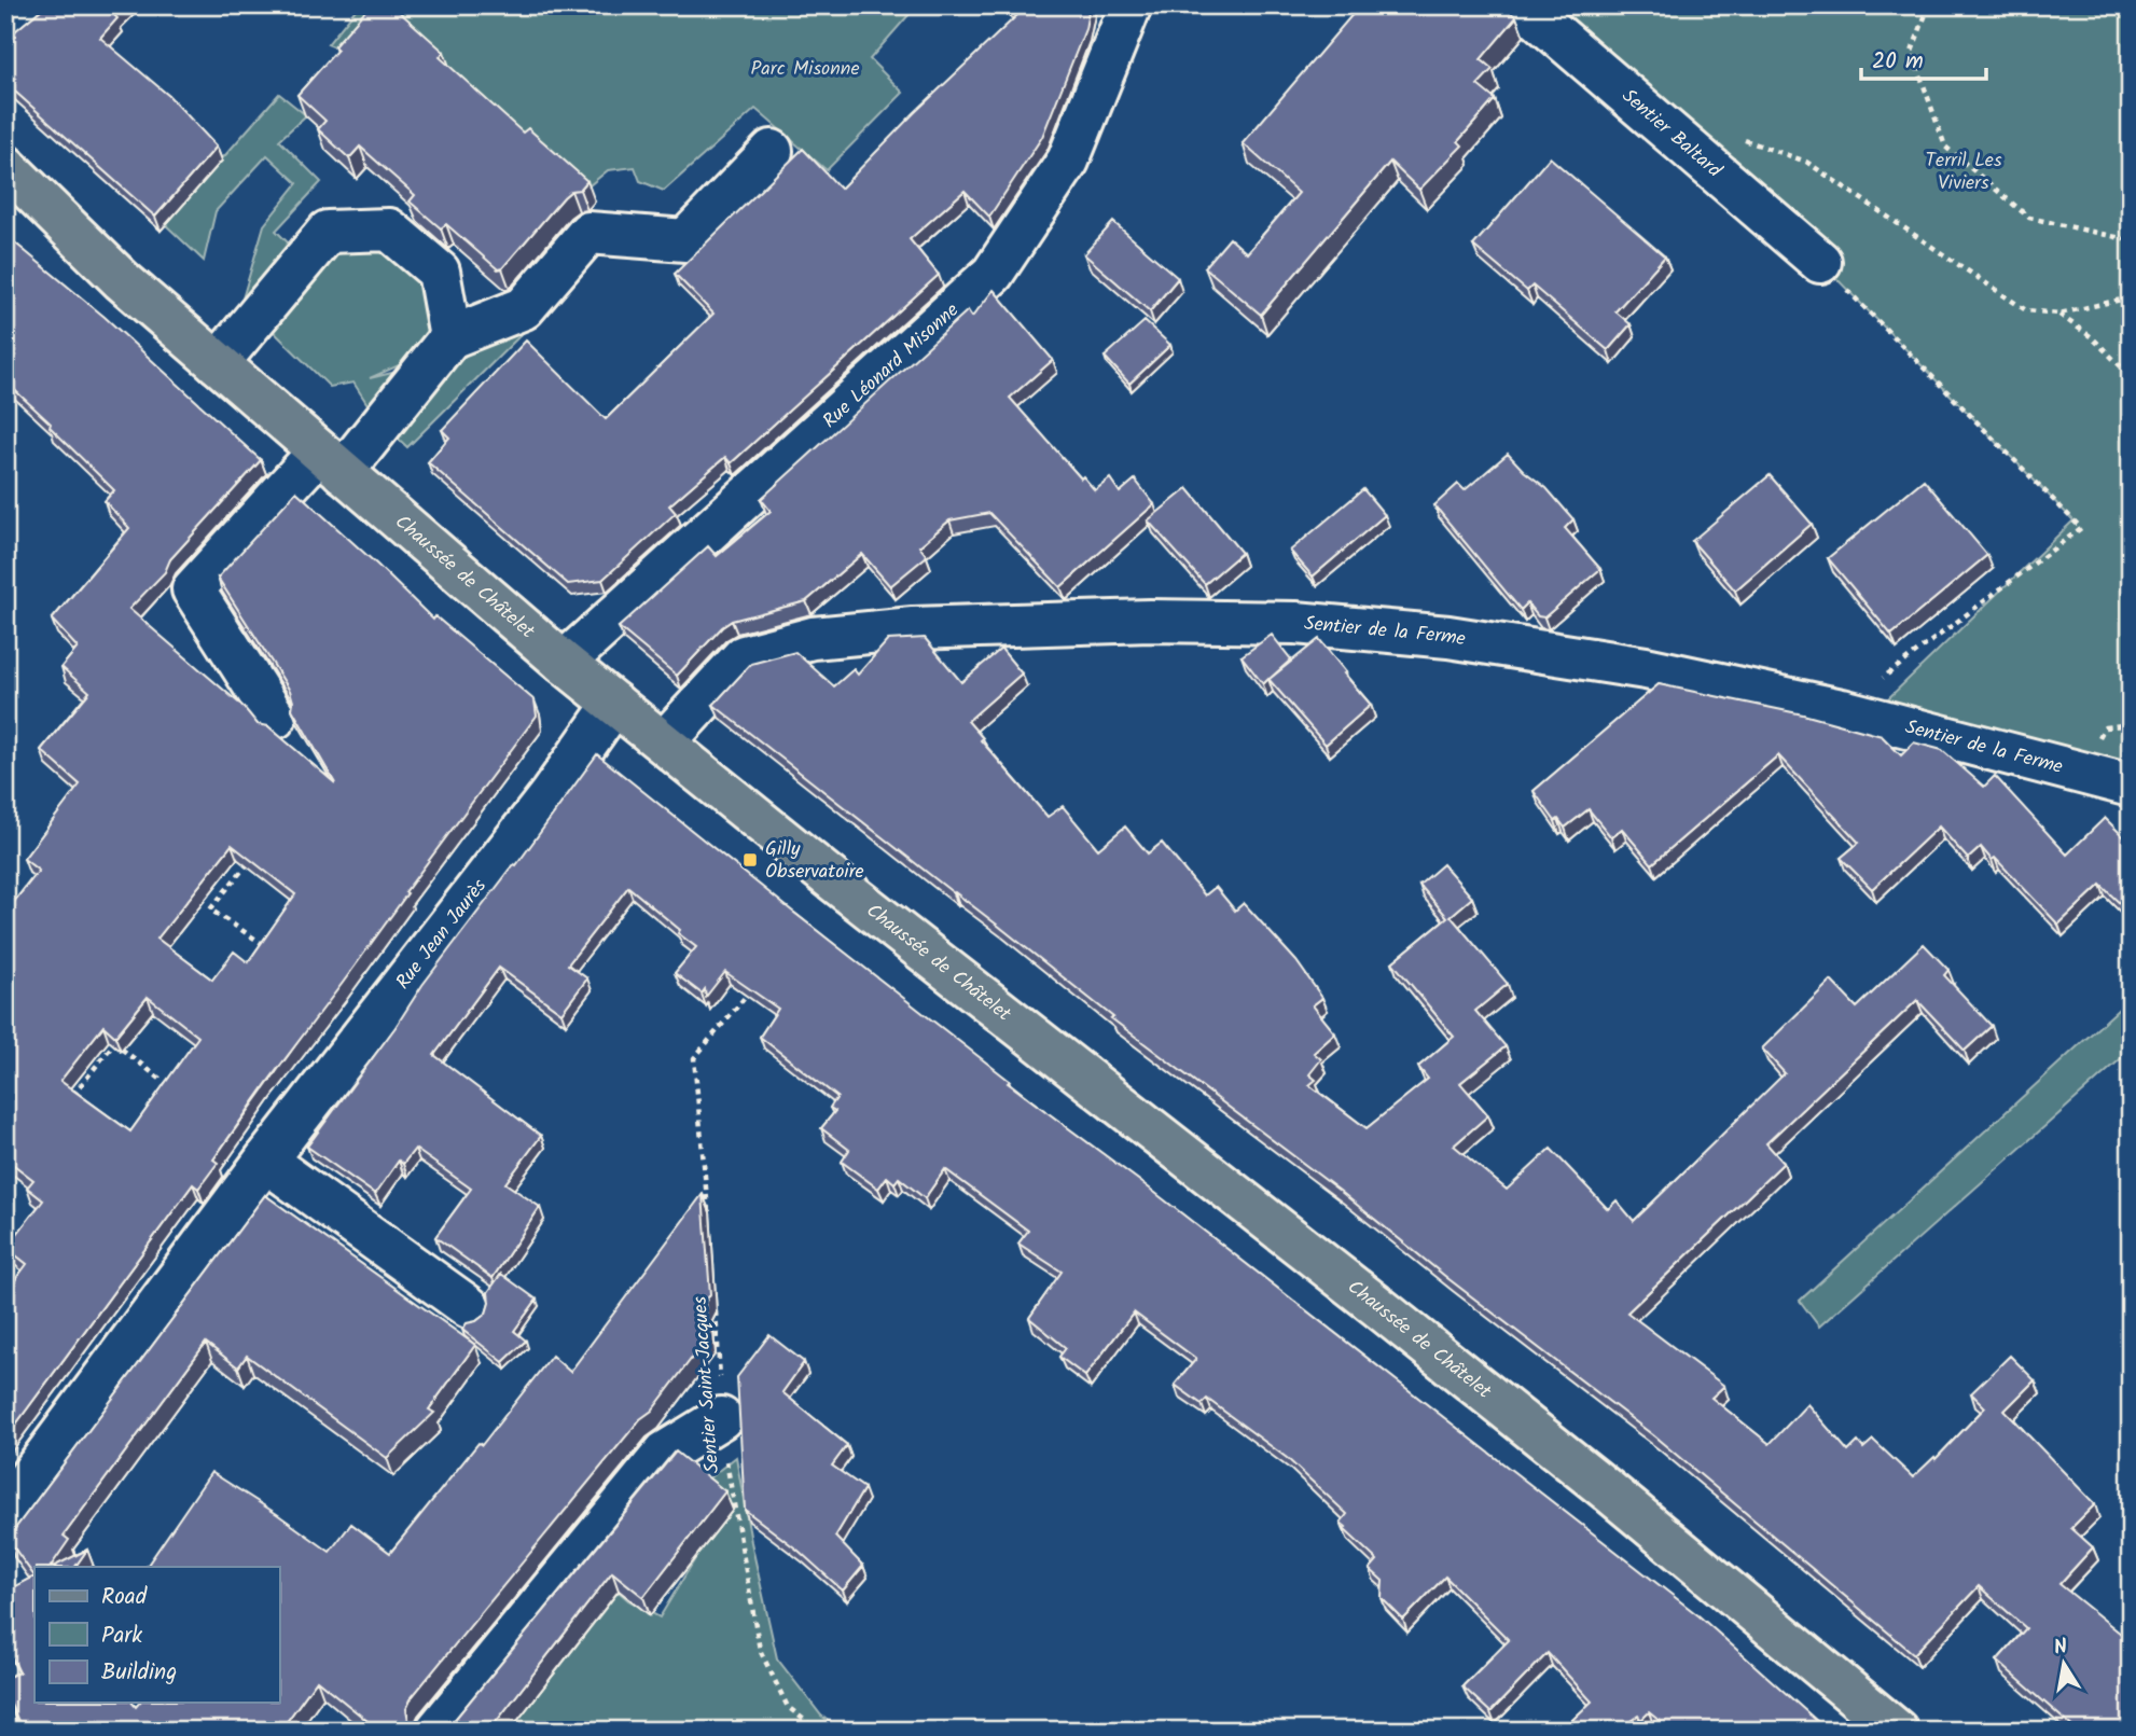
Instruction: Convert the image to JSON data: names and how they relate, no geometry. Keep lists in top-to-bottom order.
{
  "streets": {
    "main road": ["Chaussée de Châtelet"],
    "street": [
      "Sentier Baltard",
      "Rue Léonard Misonne",
      "Sentier de la Ferme",
      "Rue Jean Jaurès"
    ],
    "path": ["Sentier Saint-Jacques"]
  },
  "crossings": [
    ["Rue Léonard Misonne", "Chaussée de Châtelet"],
    ["Chaussée de Châtelet", "Sentier de la Ferme"],
    ["Chaussée de Châtelet", "Rue Jean Jaurès"]
  ],
  "parks": ["Parc Misonne", "Terril Les Viviers"],
  "places": {
    "transit": ["Gilly Observatoire"]
  },
  "legend": ["Road", "Park", "Building"],
  "scale_bar": "20 m",
  "north": "top"
}
